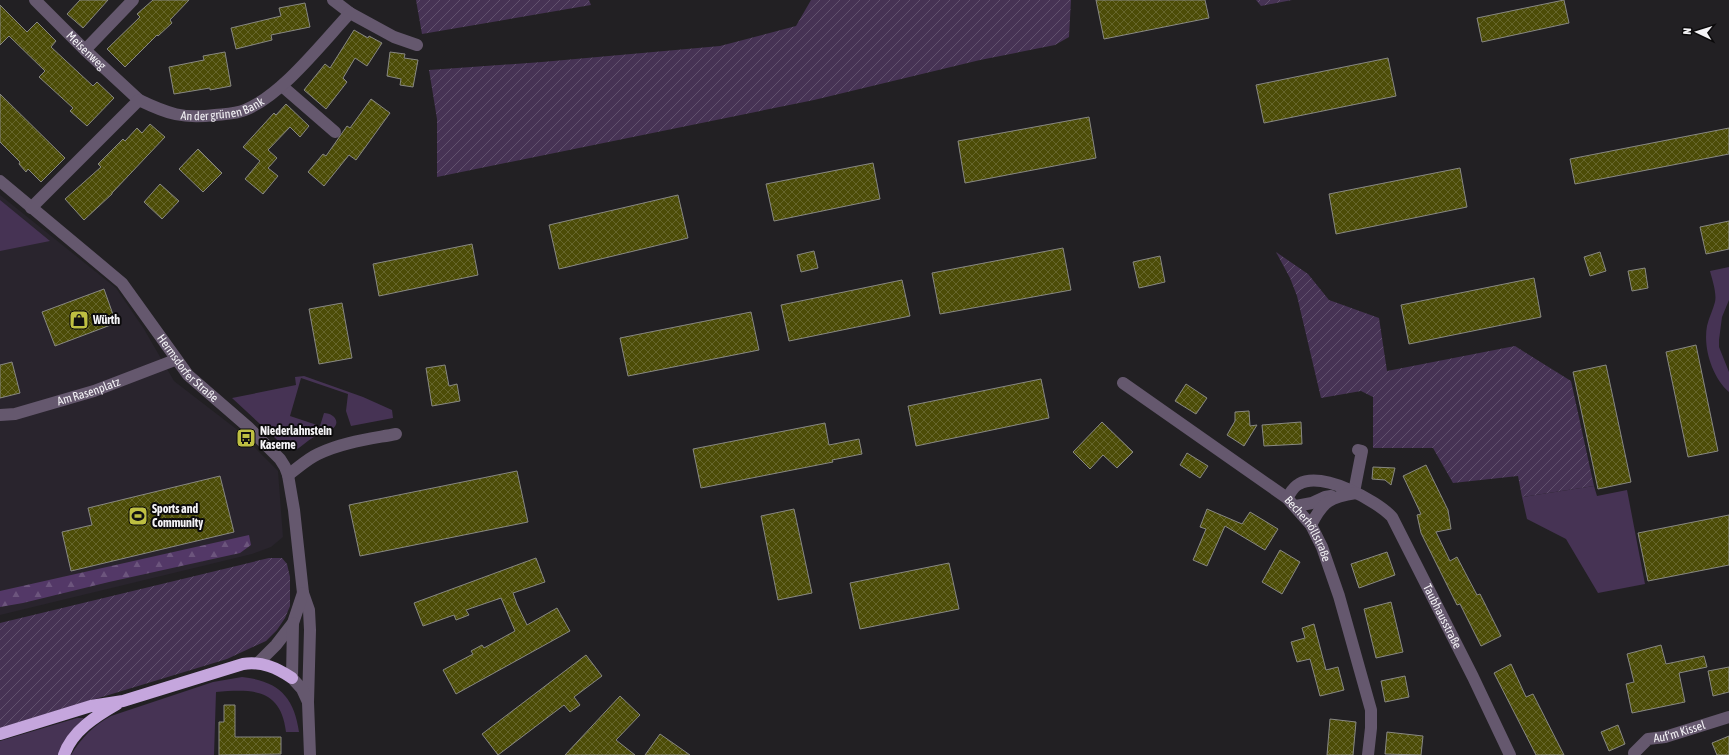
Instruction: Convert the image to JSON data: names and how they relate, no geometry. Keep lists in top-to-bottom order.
{
  "streets": {
    "street": [
      "Meisenweg",
      "An der grünen Bank",
      "Hermsdorfer Straße",
      "Am Rasenplatz",
      "Becherhöllstraße",
      "Taubhausstraße",
      "Auf'm Kissel"
    ]
  },
  "crossings": [
    ["Meisenweg", "An der grünen Bank"],
    ["Hermsdorfer Straße", "Am Rasenplatz"],
    ["Becherhöllstraße", "Taubhausstraße"]
  ],
  "places": {
    "shop": ["Würth"],
    "bus stop": ["Niederlahnstein Kaserne"],
    "sports": ["Sports and Community"]
  },
  "north": "left"
}
